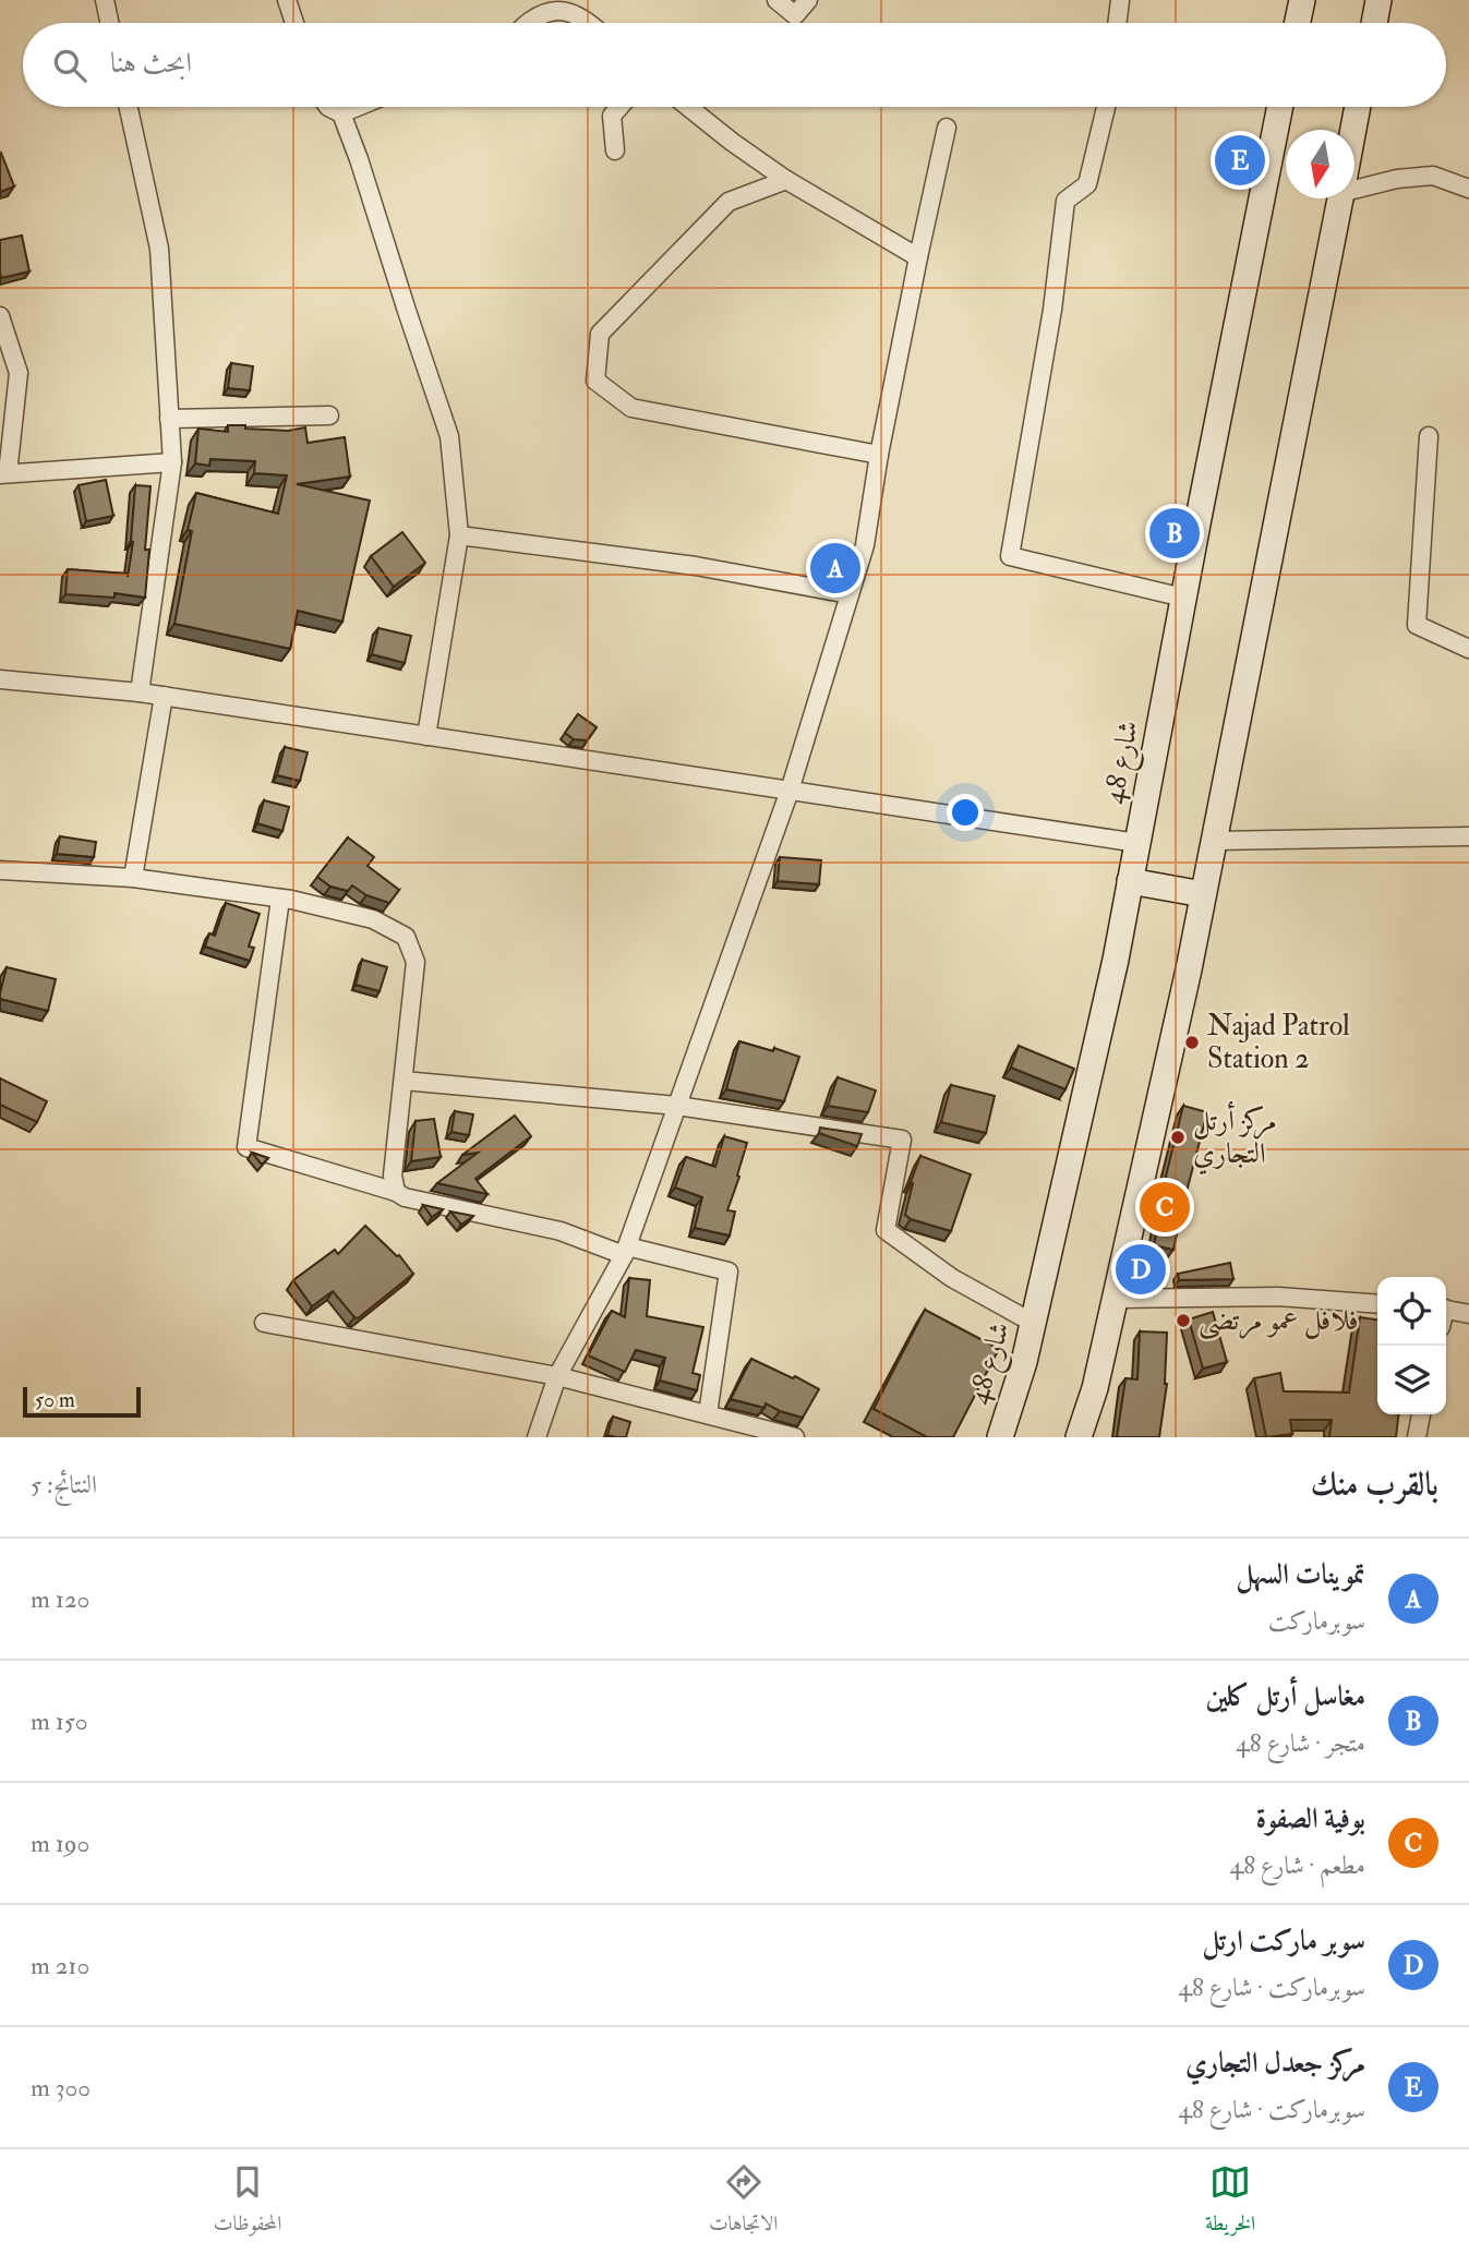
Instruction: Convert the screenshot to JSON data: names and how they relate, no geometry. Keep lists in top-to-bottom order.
{
  "streets": {
    "main road": ["شارع 48"]
  },
  "places": ["Najad Patrol Station 2", "مركز أرتل التجاري", "فلافل عمو مرتضى"],
  "scale_bar": "50 m",
  "north": "bottom",
  "page": {
    "search": "ابحث هنا",
    "pins": [
      "E",
      "B",
      "A",
      "C",
      "D"
    ],
    "scale": "50 m",
    "heading": ["بالقرب منك", "النتائج: 5"],
    "list": [
      {
        "mark": "A",
        "name": "تموينات السهل",
        "note": "سوبرماركت",
        "value": "120 m"
      },
      {
        "mark": "B",
        "name": "مغاسل أرتل كلين",
        "note": "متجر · شارع 48",
        "value": "150 m"
      },
      {
        "mark": "C",
        "name": "بوفية الصفوة",
        "note": "مطعم · شارع 48",
        "value": "190 m"
      },
      {
        "mark": "D",
        "name": "سوبر ماركت ارتل",
        "note": "سوبرماركت · شارع 48",
        "value": "210 m"
      },
      {
        "mark": "E",
        "name": "مركز جعدل التجاري",
        "note": "سوبرماركت · شارع 48",
        "value": "300 m"
      }
    ],
    "nav": ["الخريطة", "الاتجاهات", "المحفوظات"]
  }
}
